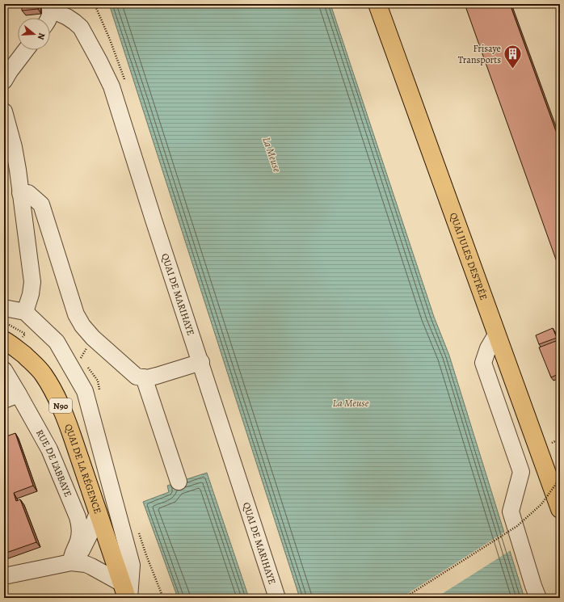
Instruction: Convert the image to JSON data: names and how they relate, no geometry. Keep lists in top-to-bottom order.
{
  "streets": {
    "main road": ["QUAI JULES DESTRÉE", "N90", "QUAI DE LA RÉGENCE"],
    "street": ["QUAI DE MARIHAYE", "RUE DE L'ABBAYE"]
  },
  "water": ["La Meuse"],
  "places": {
    "building": ["Frisaye Transports"]
  },
  "north": "right"
}
